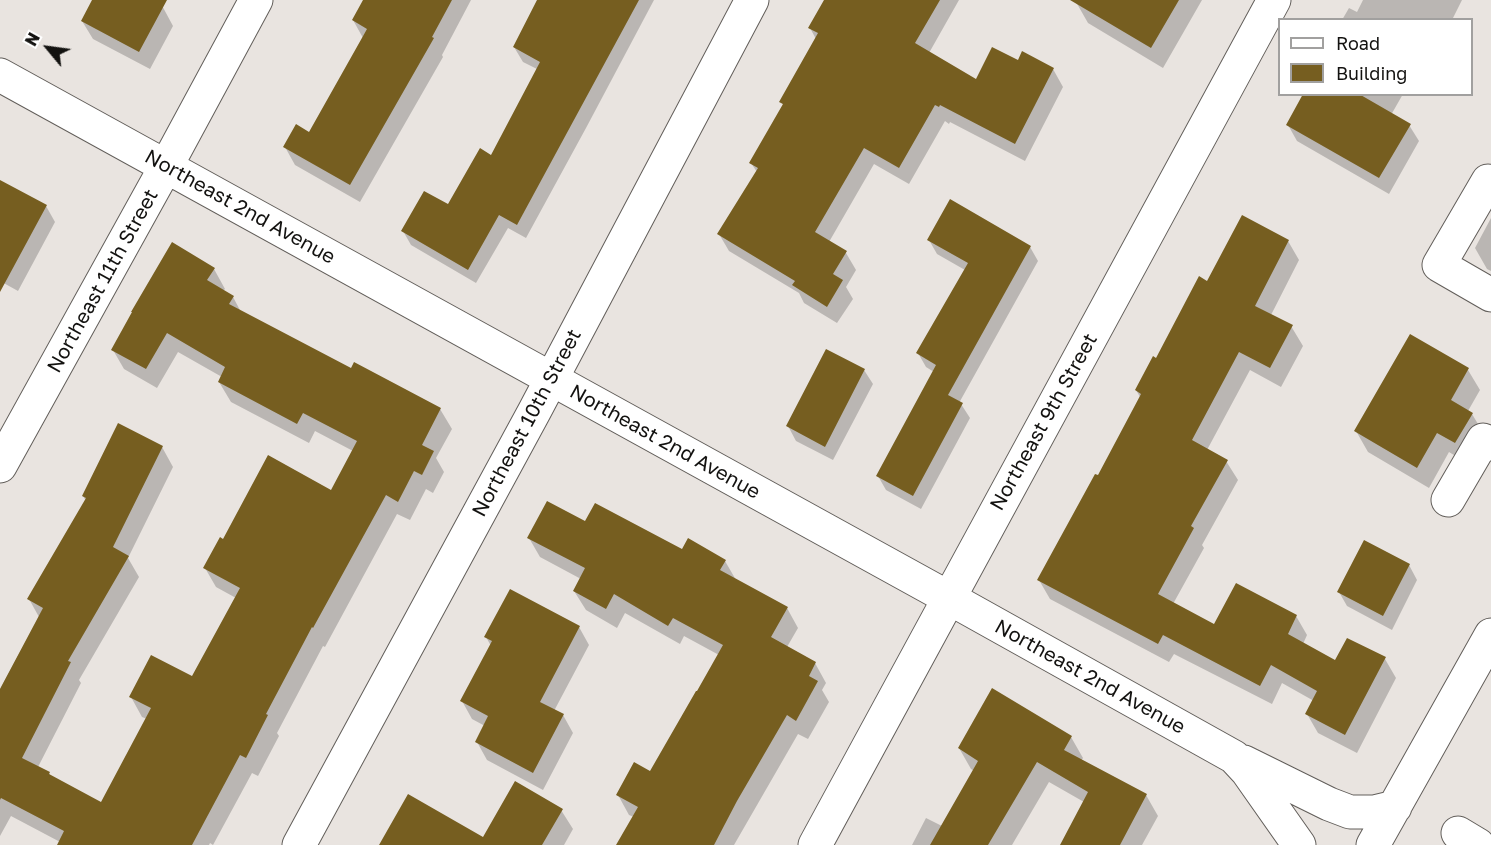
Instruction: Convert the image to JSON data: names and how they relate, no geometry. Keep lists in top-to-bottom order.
{
  "streets": {
    "street": [
      "Northeast 2nd Avenue",
      "Northeast 11th Street",
      "Northeast 9th Street",
      "Northeast 10th Street"
    ]
  },
  "crossings": [
    ["Northeast 2nd Avenue", "Northeast 11th Street"],
    ["Northeast 2nd Avenue", "Northeast 9th Street"],
    ["Northeast 2nd Avenue", "Northeast 10th Street"]
  ],
  "legend": ["Road", "Building"],
  "north": "top left"
}
